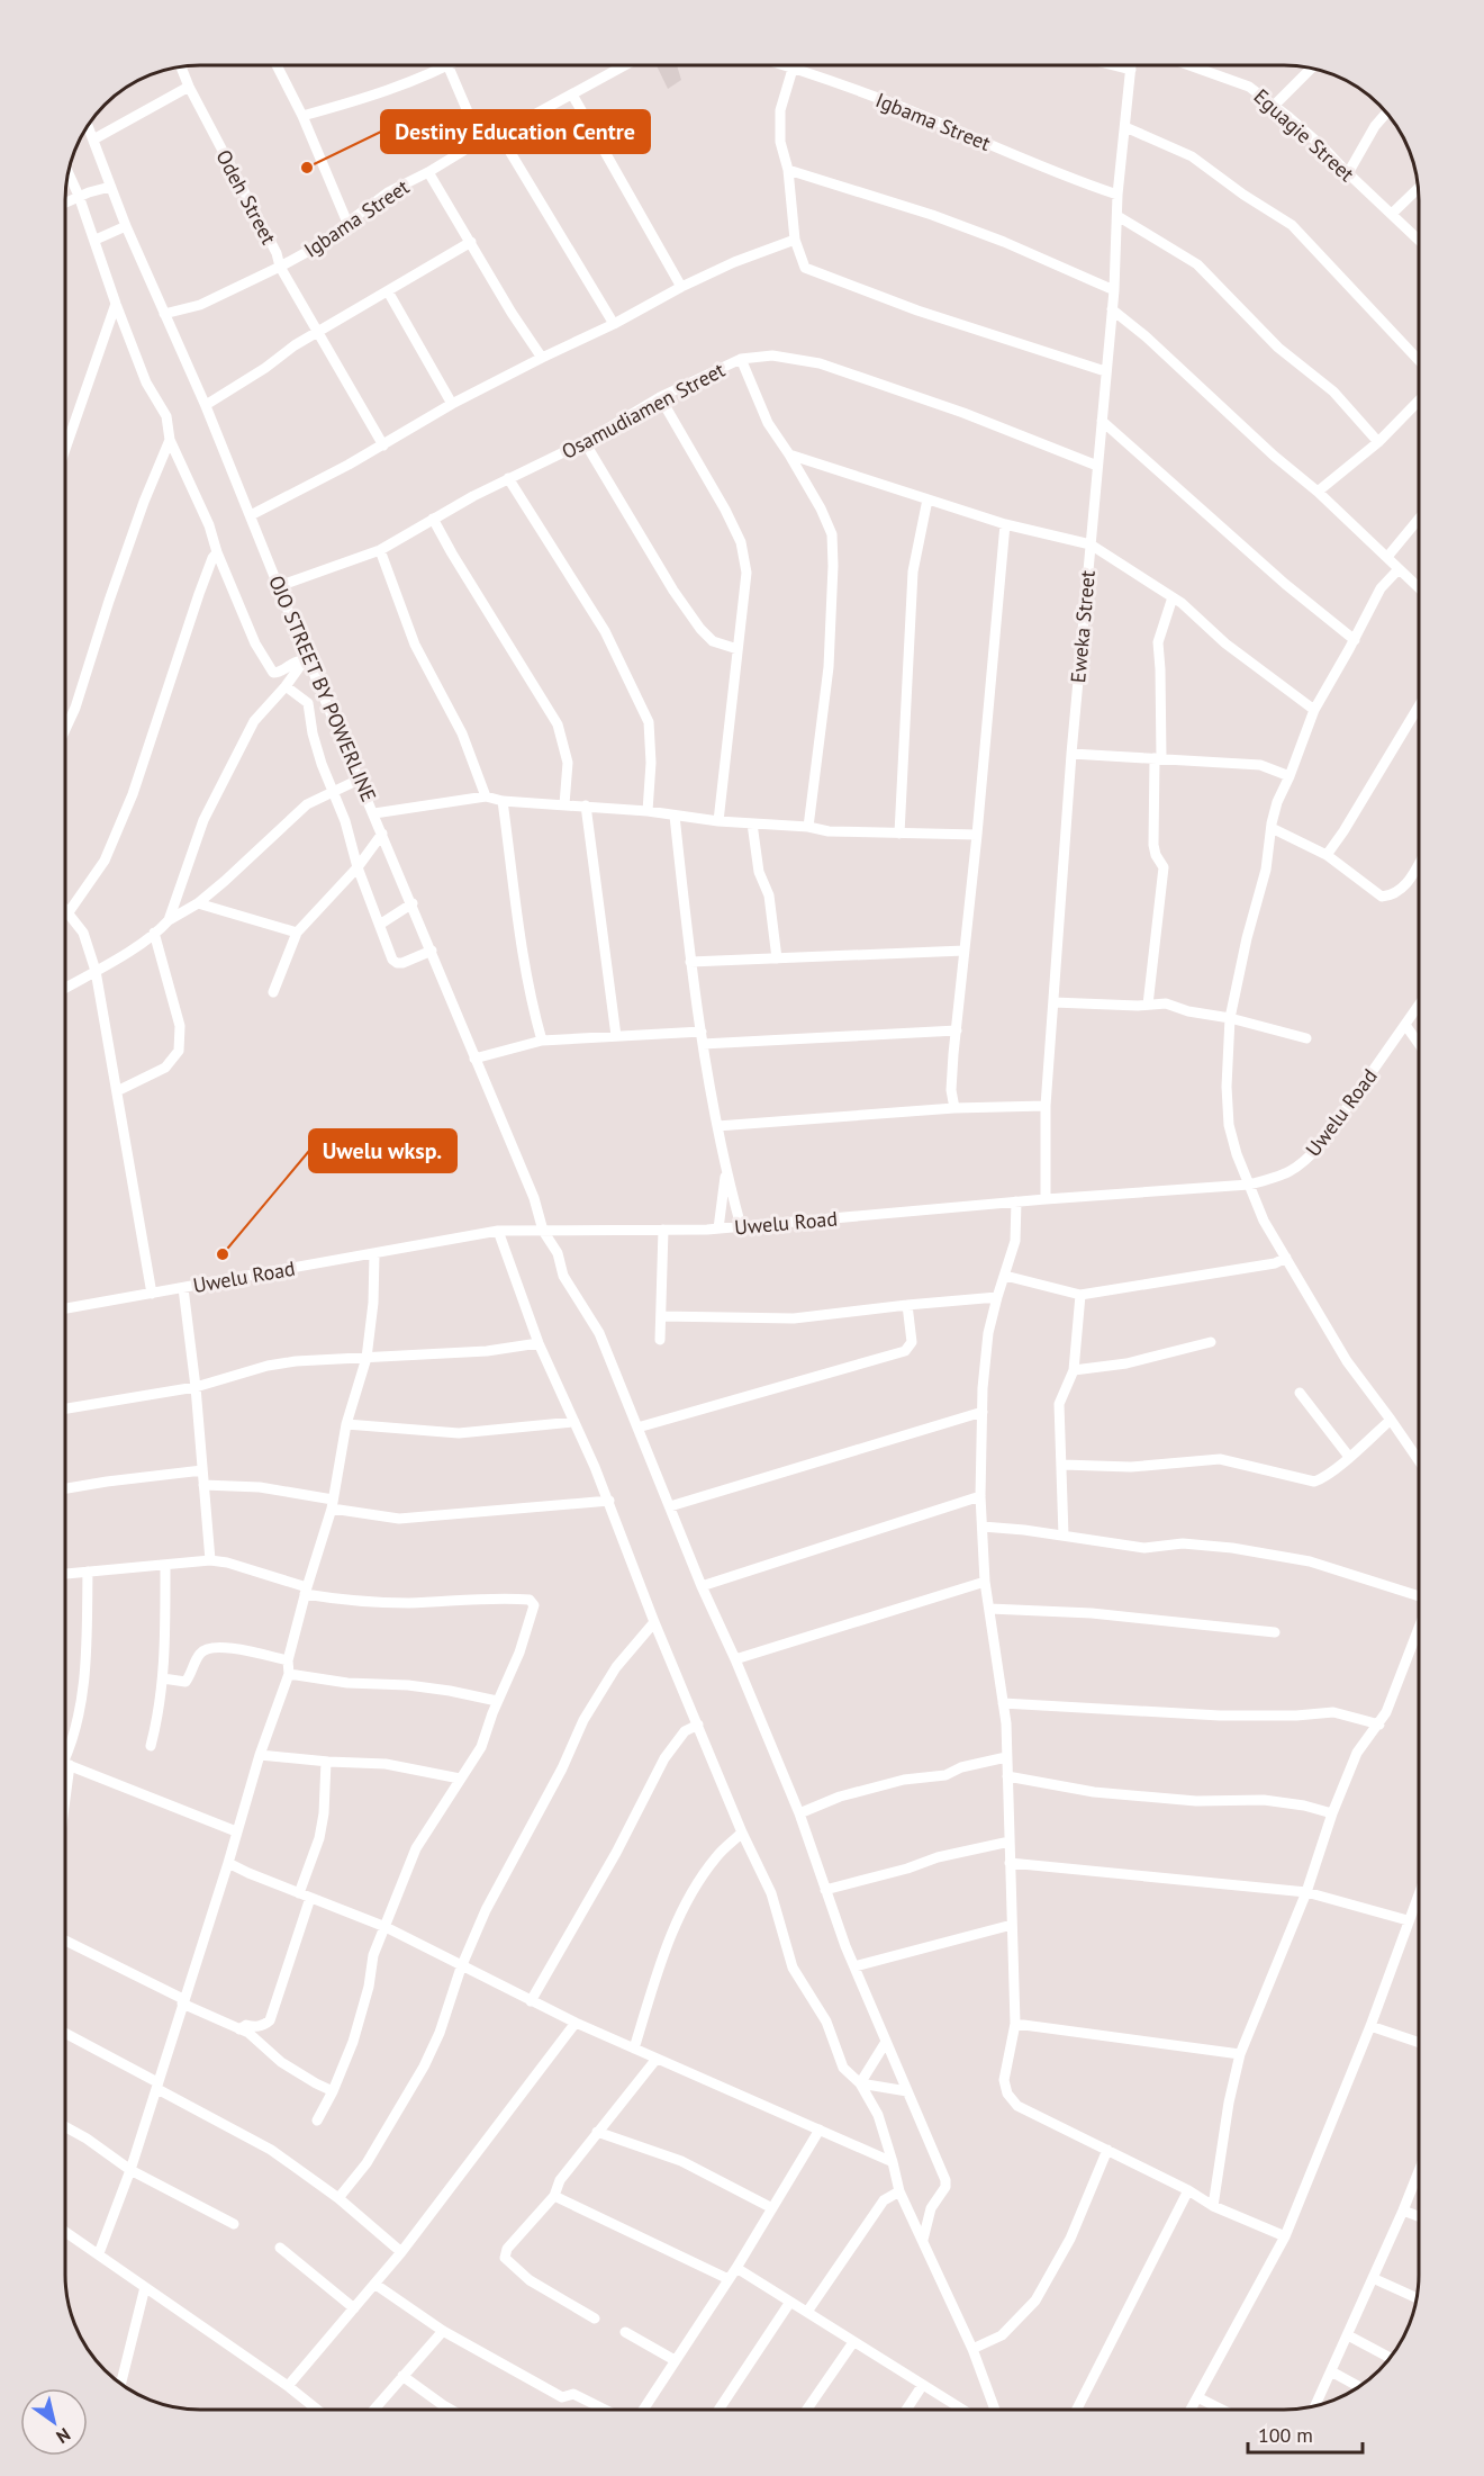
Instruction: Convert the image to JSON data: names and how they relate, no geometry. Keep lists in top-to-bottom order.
{
  "streets": {
    "street": [
      "Igbama Street",
      "Eguagie Street",
      "Odeh Street",
      "Osamudiamen Street",
      "Eweka Street",
      "OJO STREET BY POWERLINE",
      "Uwelu Road"
    ]
  },
  "crossings": [
    ["Igbama Street", "Odeh Street"],
    ["Igbama Street", "Eweka Street"],
    ["Igbama Street", "OJO STREET BY POWERLINE"],
    ["Osamudiamen Street", "Eweka Street"],
    ["Osamudiamen Street", "OJO STREET BY POWERLINE"],
    ["Eweka Street", "Uwelu Road"]
  ],
  "places": ["Destiny Education Centre", "Uwelu wksp."],
  "scale_bar": "100 m",
  "north": "bottom right"
}
